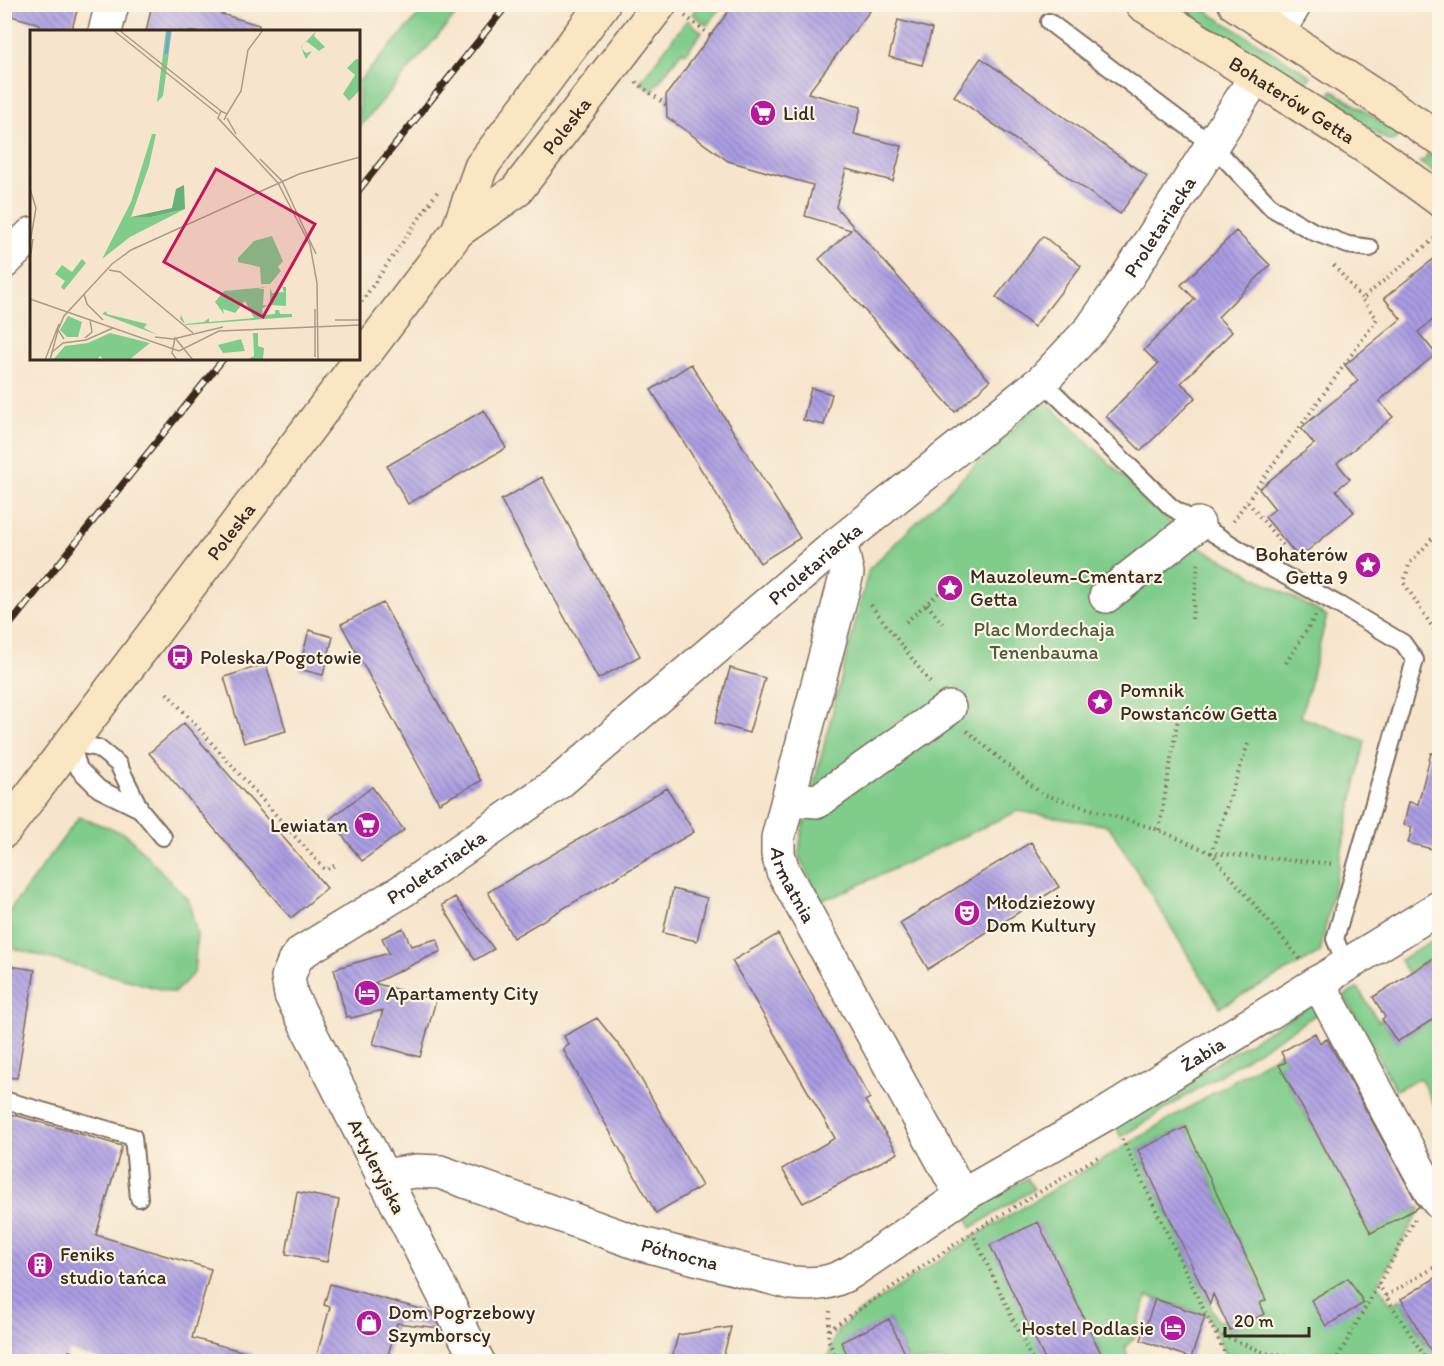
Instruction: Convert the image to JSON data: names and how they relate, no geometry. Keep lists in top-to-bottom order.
{
  "streets": {
    "main road": ["Bohaterów Getta", "Poleska"],
    "street": [
      "Proletariacka",
      "Armatnia",
      "Żabia",
      "Artyleryjska",
      "Północna"
    ]
  },
  "crossings": [
    ["Bohaterów Getta", "Proletariacka"],
    ["Proletariacka", "Armatnia"],
    ["Proletariacka", "Artyleryjska"],
    ["Armatnia", "Żabia"],
    ["Armatnia", "Północna"],
    ["Żabia", "Północna"],
    ["Artyleryjska", "Północna"]
  ],
  "parks": ["Plac Mordechaja Tenenbauma"],
  "places": {
    "supermarket": ["Lidl", "Lewiatan"],
    "place": ["Bohaterów Getta 9", "Mauzoleum-Cmentarz Getta", "Pomnik Powstańców Getta"],
    "bus stop": ["Poleska/Pogotowie"],
    "theatre": ["Młodzieżowy Dom Kultury"],
    "hotel": ["Apartamenty City", "Hostel Podlasie"],
    "building": ["Feniks studio tańca"],
    "shop": ["Dom Pogrzebowy Szymborscy"]
  },
  "scale_bar": "20 m"
}
